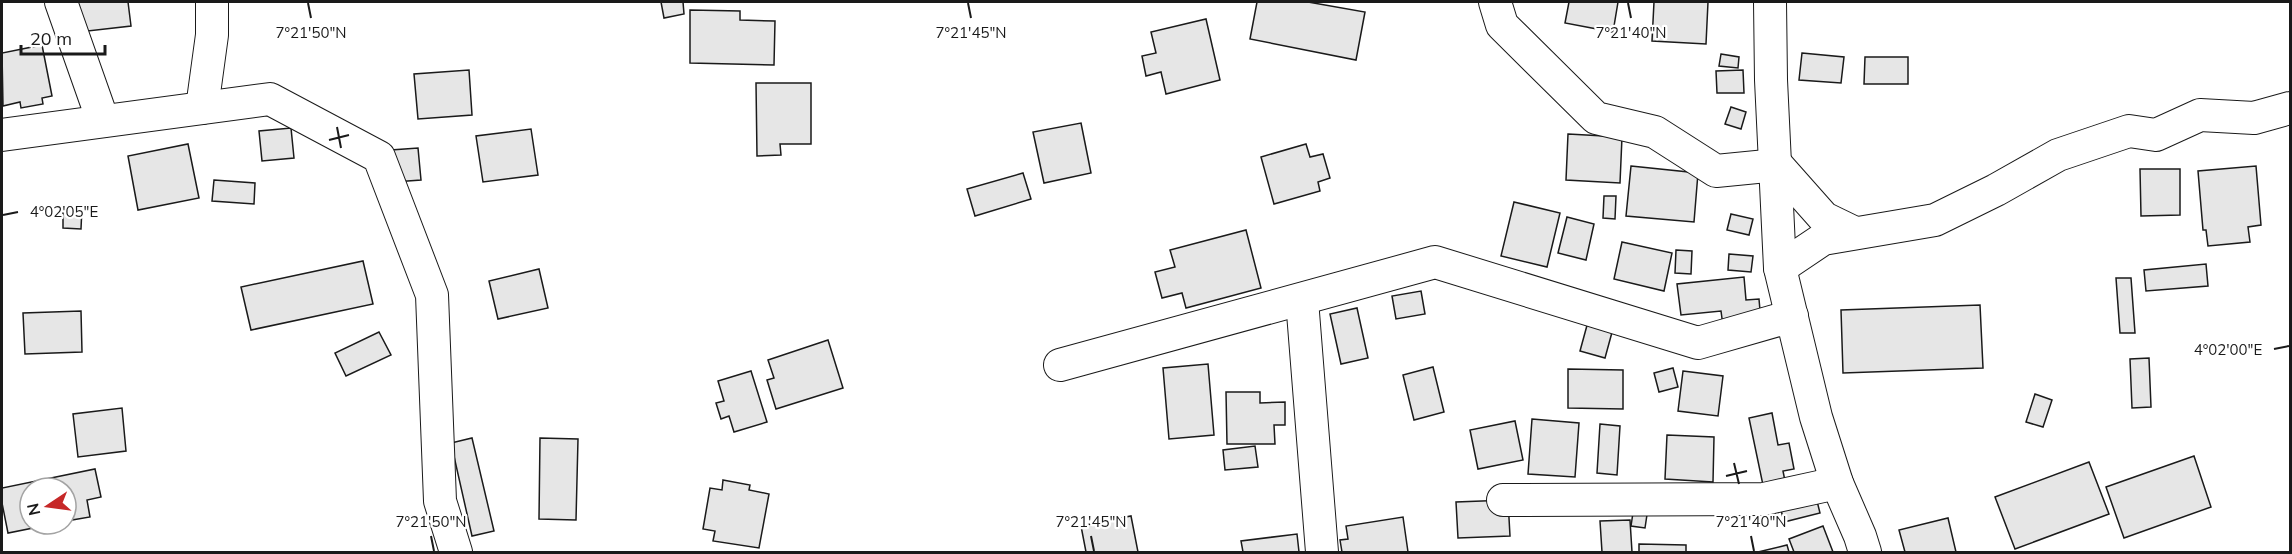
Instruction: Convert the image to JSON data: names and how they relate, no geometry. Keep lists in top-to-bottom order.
{
  "scale_bar": "20 m",
  "north": "left",
  "coordinates": [
    "7°21'50\"N",
    "7°21'45\"N",
    "7°21'40\"N",
    "4°02'05\"E",
    "4°02'00\"E"
  ]
}
